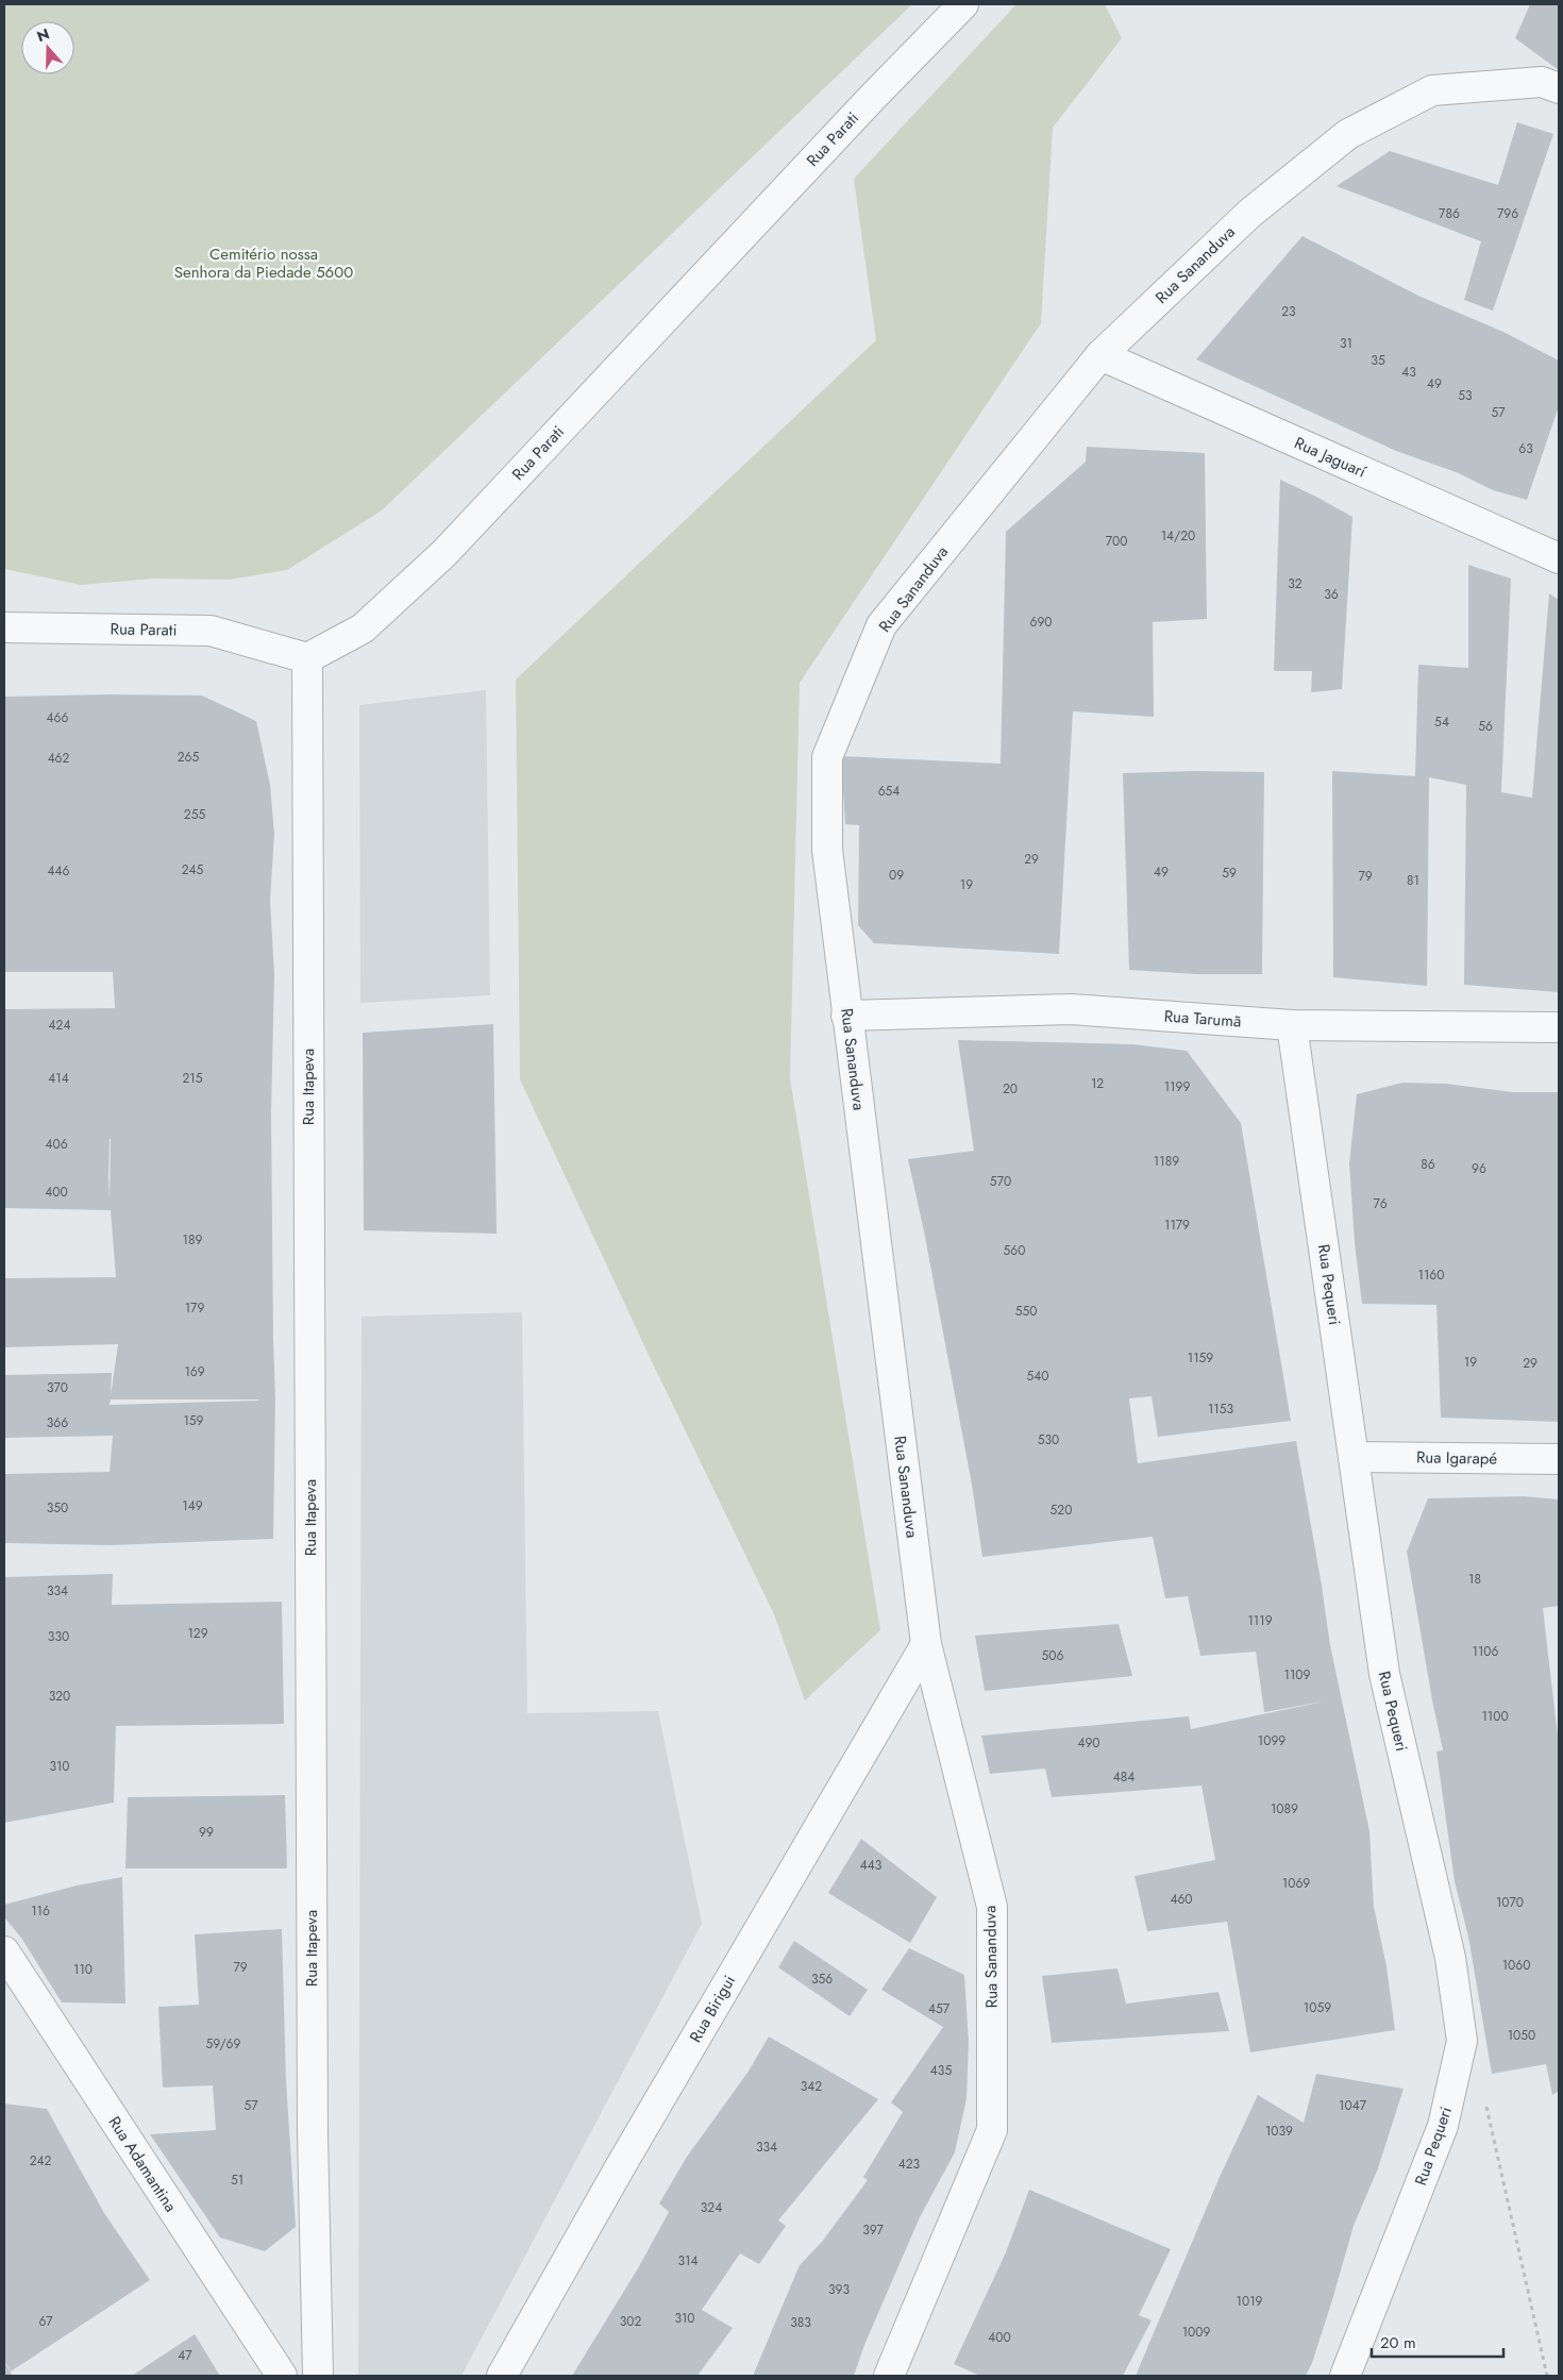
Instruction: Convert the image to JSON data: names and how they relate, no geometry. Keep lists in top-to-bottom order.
{
  "streets": {
    "street": [
      "Rua Parati",
      "Rua Sananduva",
      "Rua Jaguarí",
      "Rua Tarumã",
      "Rua Itapeva",
      "Rua Pequeri",
      "Rua Igarapé",
      "Rua Birigui",
      "Rua Adamantina"
    ]
  },
  "crossings": [
    ["Rua Parati", "Rua Itapeva"],
    ["Rua Sananduva", "Rua Jaguarí"],
    ["Rua Sananduva", "Rua Tarumã"],
    ["Rua Sananduva", "Rua Birigui"],
    ["Rua Tarumã", "Rua Pequeri"],
    ["Rua Pequeri", "Rua Igarapé"]
  ],
  "parks": ["Cemitério nossa Senhora da Piedade 5600"],
  "house_numbers": [
    "786",
    "796",
    "23",
    "31",
    "35",
    "43",
    "49",
    "53",
    "57",
    "63",
    "14/20",
    "700",
    "32",
    "36",
    "690",
    "466",
    "54",
    "56",
    "265",
    "462",
    "654",
    "255",
    "29",
    "245",
    "446",
    "49",
    "59",
    "09",
    "79",
    "81",
    "19",
    "424",
    "414",
    "215",
    "12",
    "1199",
    "20",
    "406",
    "1189",
    "86",
    "96",
    "570",
    "400",
    "76",
    "1179",
    "189",
    "560",
    "1160",
    "179",
    "550",
    "1159",
    "19",
    "29",
    "169",
    "540",
    "370",
    "1153",
    "159",
    "366",
    "530",
    "149",
    "350",
    "520",
    "18",
    "334",
    "1119",
    "129",
    "330",
    "1106",
    "506",
    "1109",
    "320",
    "1100",
    "1099",
    "490",
    "310",
    "484",
    "1089",
    "99",
    "443",
    "1069",
    "460",
    "1070",
    "116",
    "1060",
    "79",
    "110",
    "356",
    "1059",
    "457",
    "1050",
    "59/69",
    "435",
    "342",
    "57",
    "1047",
    "1039",
    "334",
    "242",
    "423",
    "51",
    "324",
    "397",
    "314",
    "393",
    "1019",
    "310",
    "67",
    "302",
    "383",
    "1009",
    "400",
    "47"
  ],
  "scale_bar": "20 m",
  "north": "top"
}
